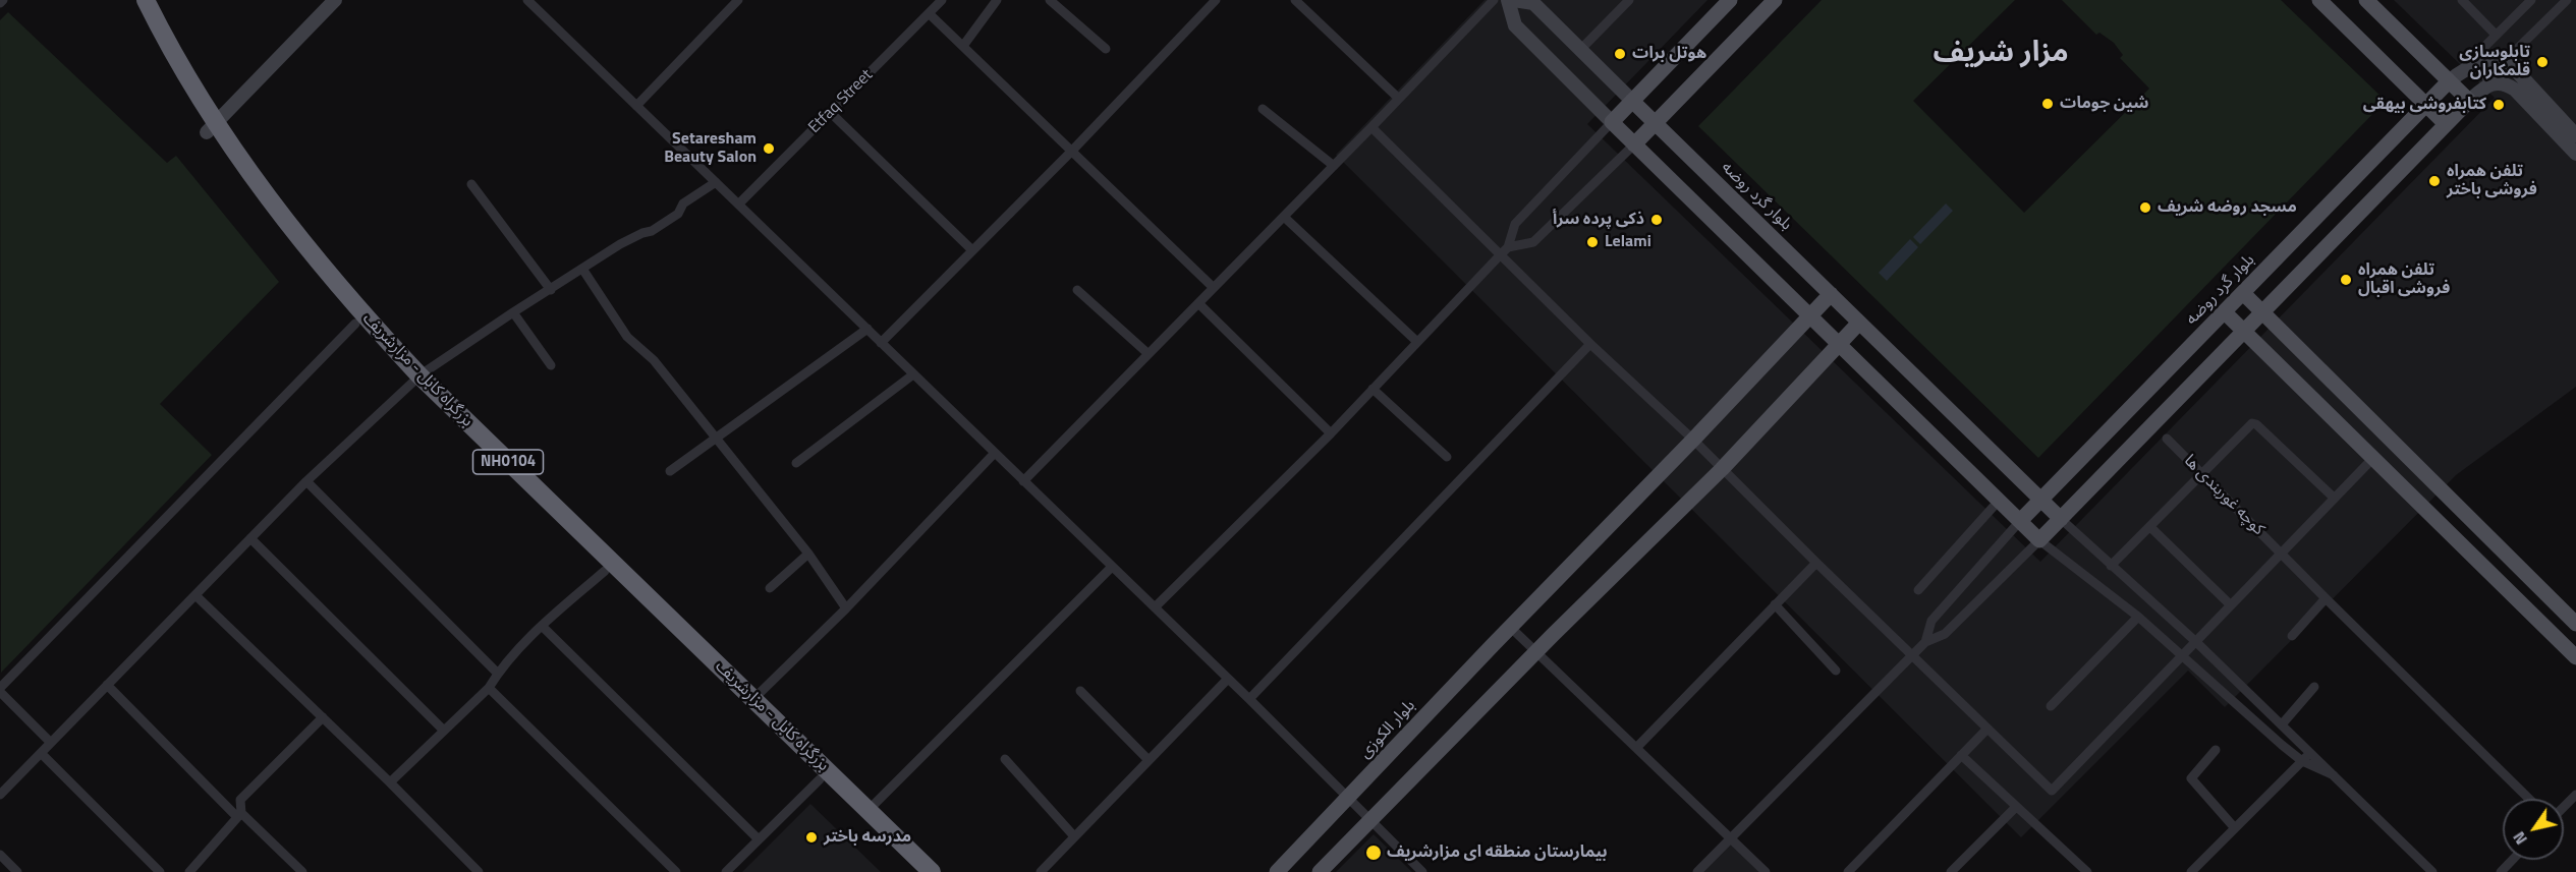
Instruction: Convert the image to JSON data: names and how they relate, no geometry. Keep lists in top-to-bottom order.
{
  "streets": {
    "highway": ["بزرگراه کابل - مزارشریف", "NH0104"],
    "main road": ["بلوار گرد روضه", "بلوار الکوزی"],
    "street": ["Etfaq Street", "کوچه غوربندی ها"]
  },
  "crossings": [
    ["بلوار گرد روضه", "بلوار الکوزی"]
  ],
  "districts": ["مزار شريف"],
  "places": [
    "هوتل برات",
    "تابلوسازی قلمکاران",
    "شین جومات",
    "کتابفروشی بیهقی",
    "Setaresham Beauty Salon",
    "تلفن همراه فروشی باختر",
    "مسجد روضه شریف",
    "ذکی پرده سرأ",
    "Lelami",
    "تلفن همراه فروشی اقبال",
    "مدرسه باختر",
    "بیمارستان منطقه ای مزارشریف"
  ],
  "north": "bottom left"
}
